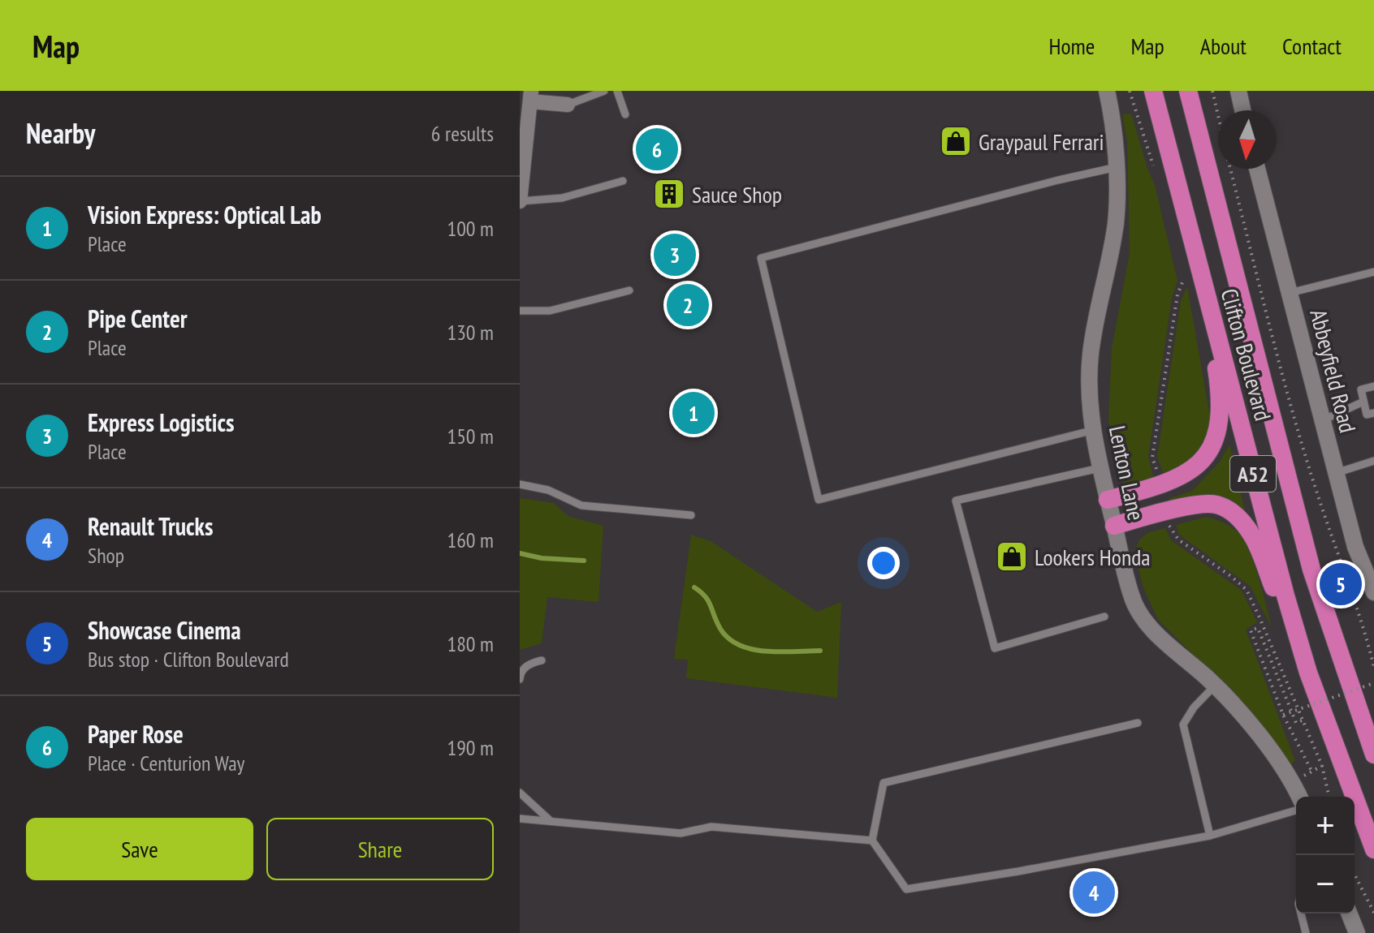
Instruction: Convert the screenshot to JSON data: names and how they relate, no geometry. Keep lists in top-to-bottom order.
{
  "streets": {
    "highway": ["Clifton Boulevard", "A52"],
    "street": ["Abbeyfield Road", "Lenton Lane"]
  },
  "places": {
    "shop": ["Graypaul Ferrari", "Lookers Honda"],
    "building": ["Sauce Shop"]
  },
  "north": "bottom",
  "page": {
    "header": "Map",
    "nav": [
      "Home",
      "Map",
      "About",
      "Contact"
    ],
    "heading": ["Nearby", "6 results"],
    "pins": [
      "6",
      "3",
      "2",
      "1",
      "5",
      "4"
    ],
    "list": [
      {
        "mark": "1",
        "name": "Vision Express: Optical Lab",
        "note": "Place",
        "value": "100 m"
      },
      {
        "mark": "2",
        "name": "Pipe Center",
        "note": "Place",
        "value": "130 m"
      },
      {
        "mark": "3",
        "name": "Express Logistics",
        "note": "Place",
        "value": "150 m"
      },
      {
        "mark": "4",
        "name": "Renault Trucks",
        "note": "Shop",
        "value": "160 m"
      },
      {
        "mark": "5",
        "name": "Showcase Cinema",
        "note": "Bus stop · Clifton Boulevard",
        "value": "180 m"
      },
      {
        "mark": "6",
        "name": "Paper Rose",
        "note": "Place · Centurion Way",
        "value": "190 m"
      }
    ],
    "map_buttons": ["+", "−"],
    "buttons": ["Save", "Share"]
  }
}
